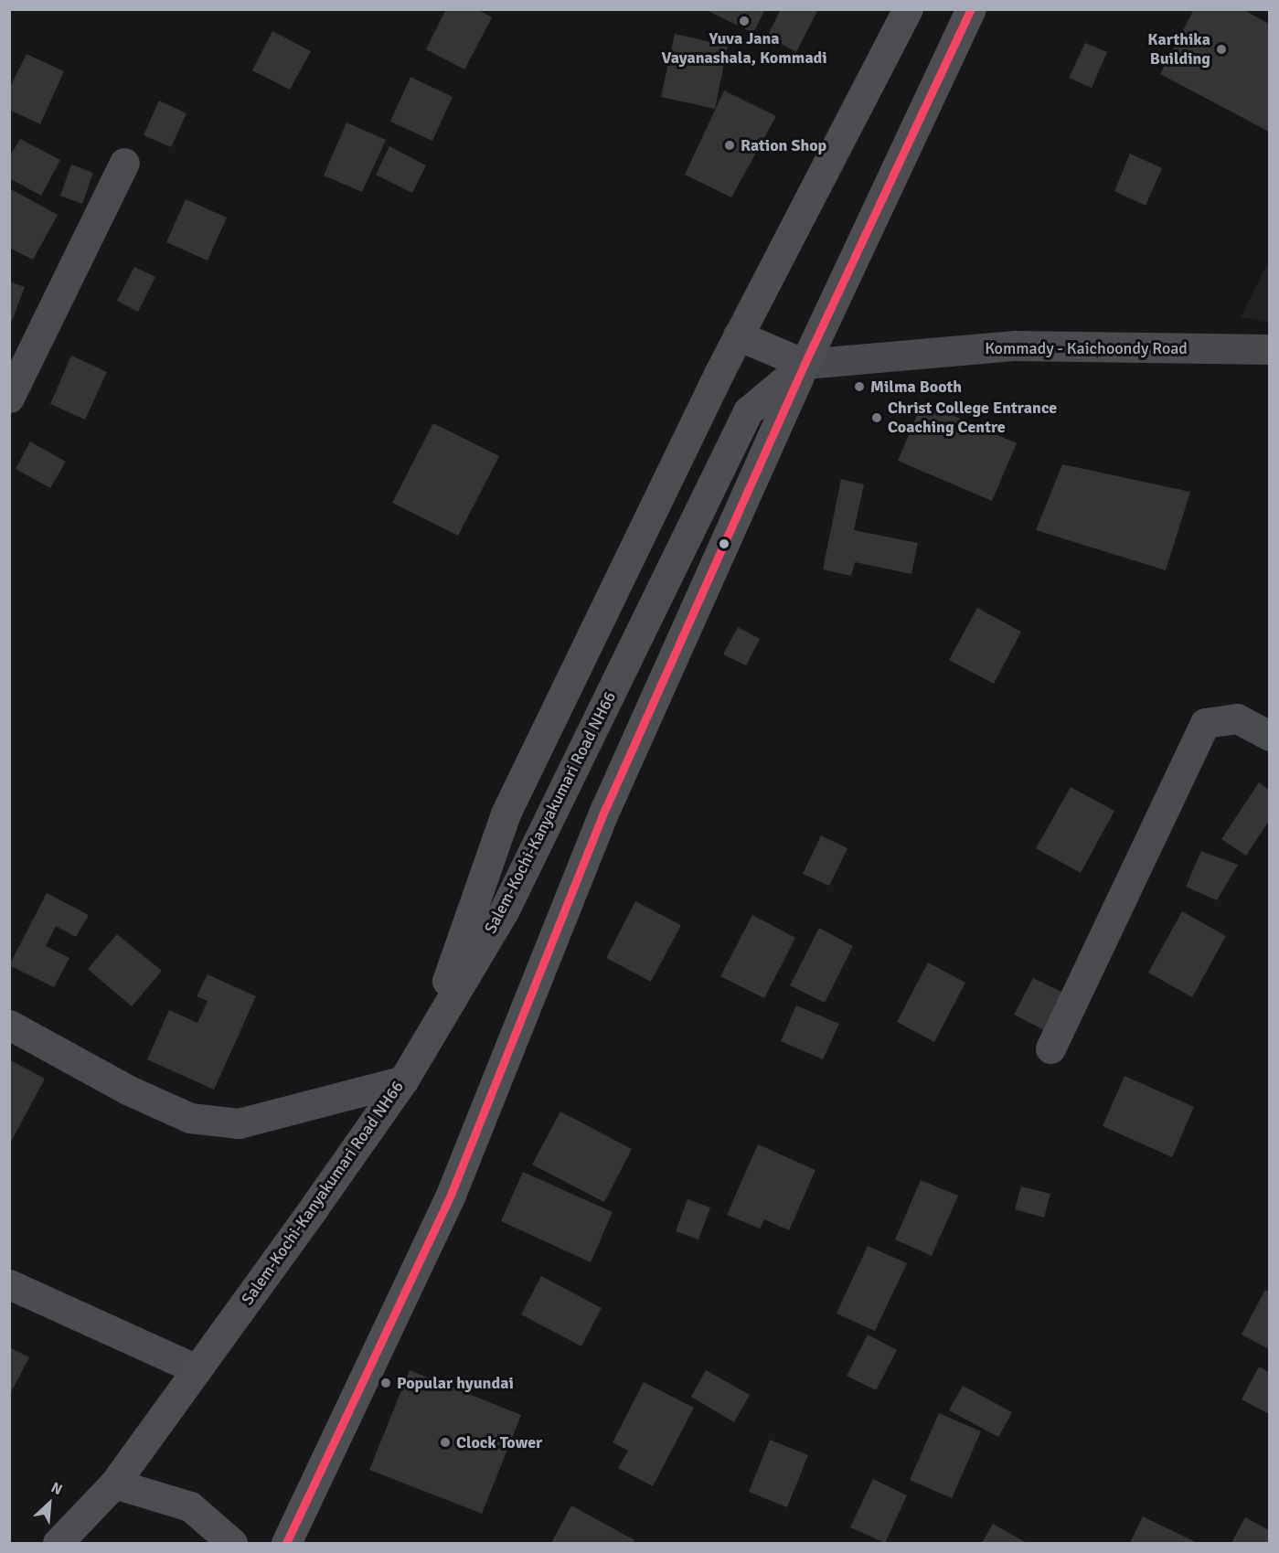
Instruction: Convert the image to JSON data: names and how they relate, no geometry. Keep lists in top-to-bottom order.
{
  "streets": {
    "highway": ["Salem-Kochi-Kanyakumari Road NH66"],
    "main road": ["Kommady - Kaichoondy Road"]
  },
  "crossings": [
    ["Kommady - Kaichoondy Road", "Salem-Kochi-Kanyakumari Road NH66"]
  ],
  "places": [
    "Yuva Jana Vayanashala, Kommadi",
    "Karthika Building",
    "Ration Shop",
    "Milma Booth",
    "Christ College Entrance Coaching Centre",
    "Popular hyundai",
    "Clock Tower"
  ],
  "north": "top right"
}
